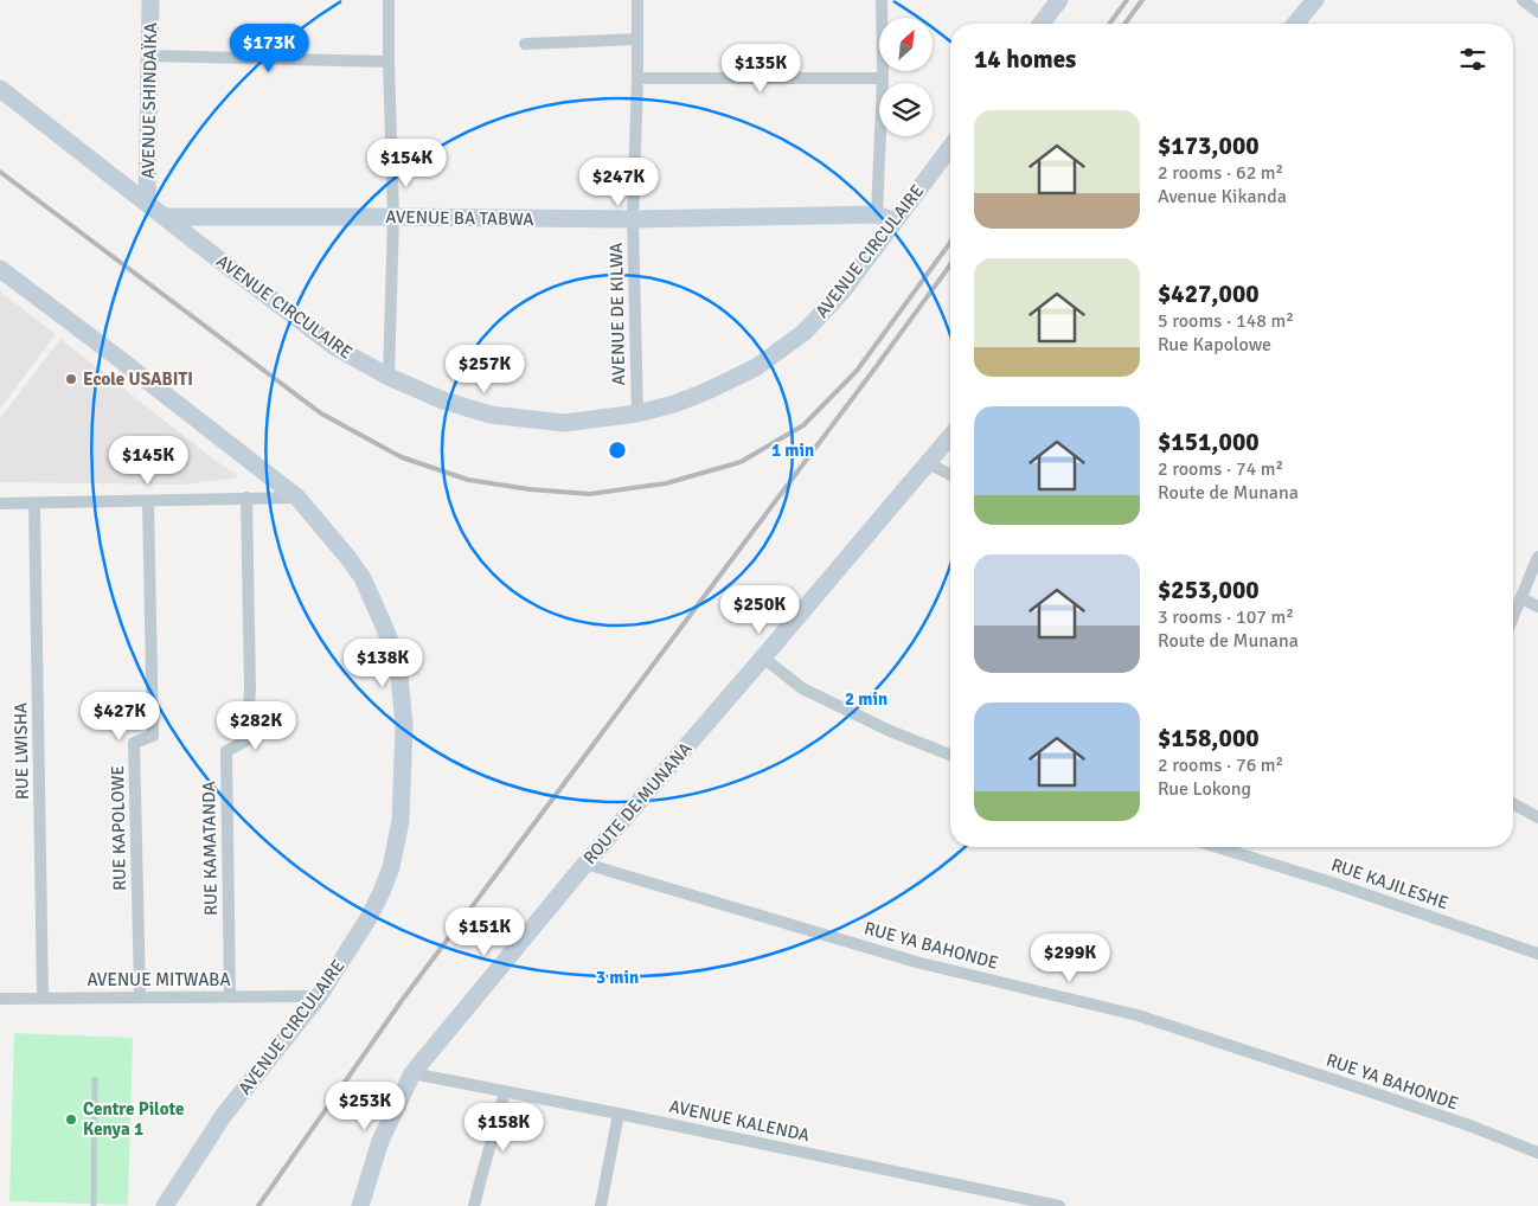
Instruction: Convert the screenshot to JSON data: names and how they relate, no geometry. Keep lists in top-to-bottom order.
{
  "streets": {
    "street": [
      "AVENUE SHINDAÏKA",
      "AVENUE BA TABWA",
      "AVENUE CIRCULAIRE",
      "AVENUE DE KILWA",
      "RUE LWISHA",
      "ROUTE DE MUNANA",
      "RUE KAPOLOWE",
      "RUE KAMATANDA",
      "RUE KAJILESHE",
      "RUE YA BAHONDE",
      "AVENUE MITWABA",
      "AVENUE KALENDA"
    ]
  },
  "crossings": [
    ["AVENUE SHINDAÏKA", "AVENUE CIRCULAIRE"],
    ["AVENUE BA TABWA", "AVENUE CIRCULAIRE"],
    ["AVENUE BA TABWA", "AVENUE DE KILWA"],
    ["AVENUE CIRCULAIRE", "AVENUE DE KILWA"],
    ["AVENUE CIRCULAIRE", "AVENUE MITWABA"],
    ["RUE LWISHA", "AVENUE MITWABA"],
    ["ROUTE DE MUNANA", "RUE YA BAHONDE"],
    ["ROUTE DE MUNANA", "AVENUE KALENDA"],
    ["RUE KAMATANDA", "AVENUE MITWABA"]
  ],
  "places": ["Ecole USABITI", "Centre Pilote Kenya 1"],
  "north": "top right",
  "page": {
    "price": [
      "$173K",
      "$135K",
      "$154K",
      "$247K",
      "$257K",
      "$145K",
      "$250K",
      "$138K",
      "$427K",
      "$282K",
      "$151K",
      "$299K",
      "$253K",
      "$158K"
    ],
    "heading": "14 homes",
    "list": [
      {
        "name": "$173,000",
        "note": "2 rooms · 62 m² · Avenue Kikanda"
      },
      {
        "name": "$427,000",
        "note": "5 rooms · 148 m² · Rue Kapolowe"
      },
      {
        "name": "$151,000",
        "note": "2 rooms · 74 m² · Route de Munana"
      },
      {
        "name": "$253,000",
        "note": "3 rooms · 107 m² · Route de Munana"
      },
      {
        "name": "$158,000",
        "note": "2 rooms · 76 m² · Rue Lokong"
      }
    ]
  },
  "rings": ["1 min", "2 min", "3 min"]
}
